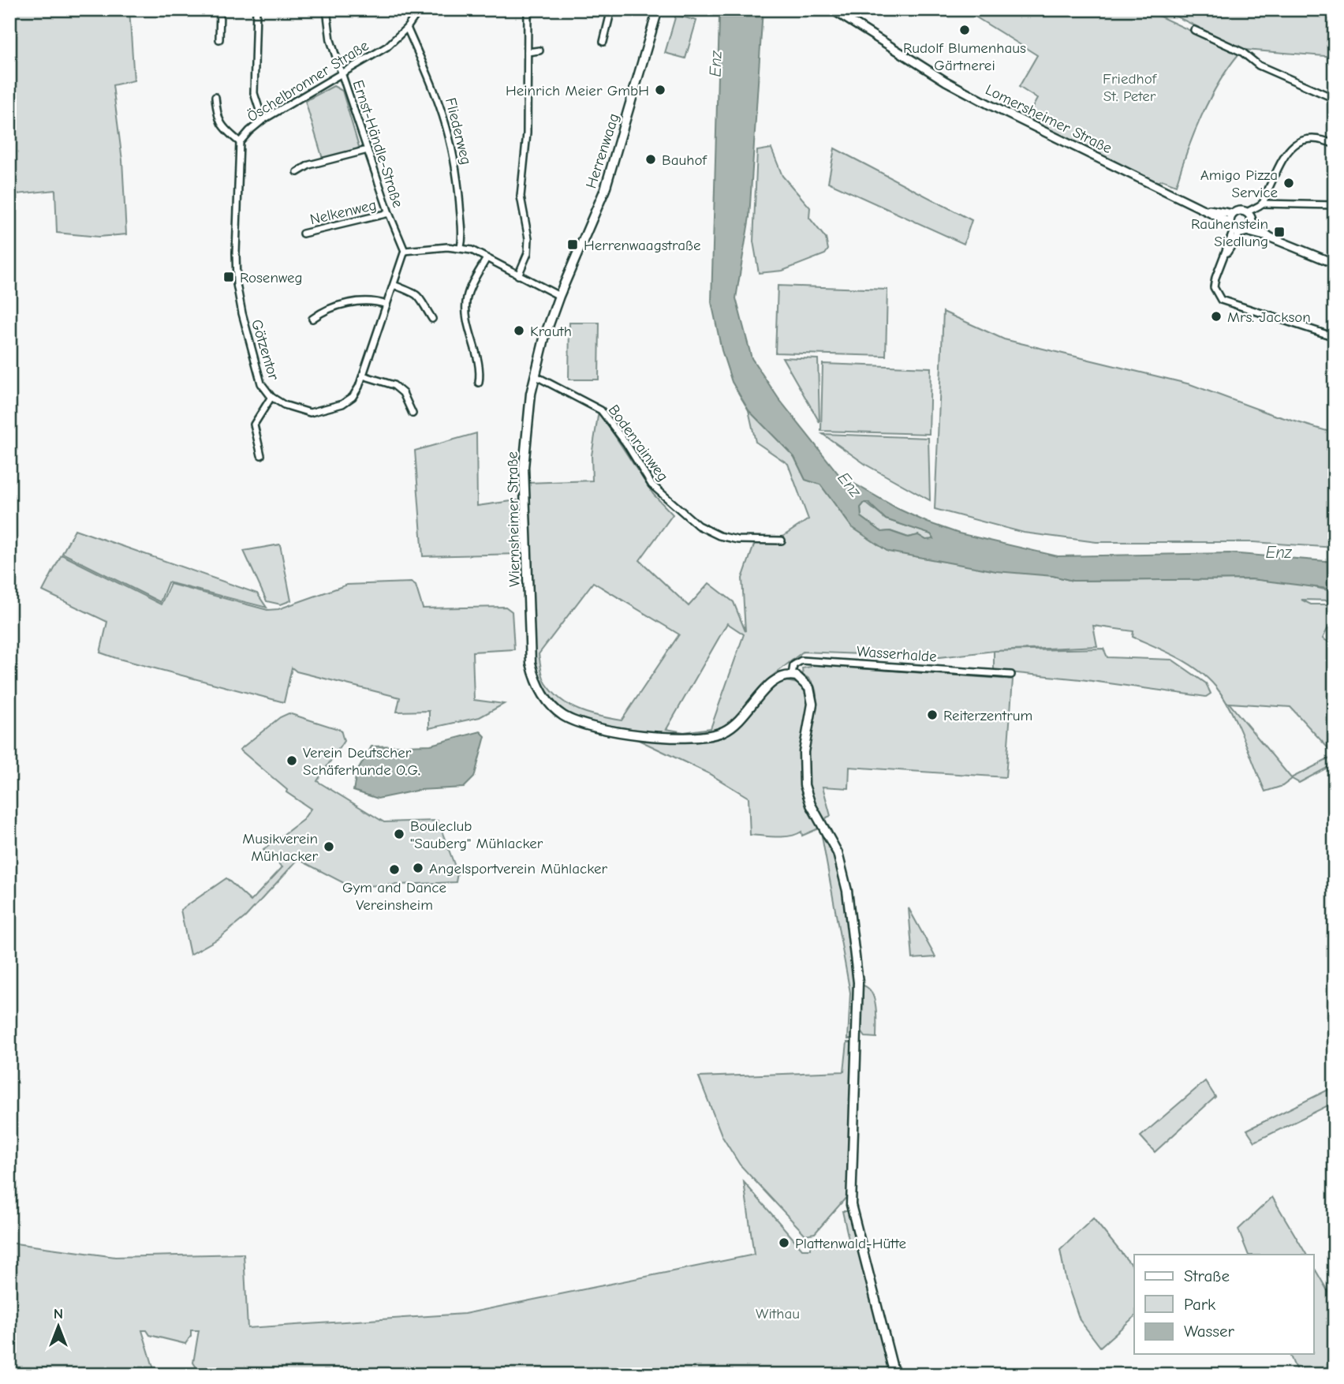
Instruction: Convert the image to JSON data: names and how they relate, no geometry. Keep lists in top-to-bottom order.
{
  "streets": {
    "main road": ["Herrenwaag", "Wiernsheimer Straße"],
    "street": [
      "Öschelbronner Straße",
      "Lomersheimer Straße",
      "Fliederweg",
      "Ernst-Händle-Straße",
      "Nelkenweg",
      "Götzentor",
      "Bodenrainweg",
      "Wasserhalde"
    ]
  },
  "crossings": [
    ["Öschelbronner Straße", "Fliederweg"],
    ["Öschelbronner Straße", "Ernst-Händle-Straße"],
    ["Öschelbronner Straße", "Götzentor"],
    ["Ernst-Händle-Straße", "Nelkenweg"],
    ["Ernst-Händle-Straße", "Götzentor"],
    ["Herrenwaag", "Wiernsheimer Straße"],
    ["Bodenrainweg", "Wiernsheimer Straße"],
    ["Wiernsheimer Straße", "Wasserhalde"]
  ],
  "water": ["Enz"],
  "parks": ["Friedhof St. Peter", "Withau"],
  "places": {
    "other": [
      "Rudolf Blumenhaus Gärtnerei",
      "Heinrich Meier GmbH",
      "Bauhof",
      "Amigo Pizza Service",
      "Mrs. Jackson",
      "Krauth",
      "Reiterzentrum",
      "Verein Deutscher Schäferhunde O.G.",
      "Bouleclub \"Sauberg\" Mühlacker",
      "Musikverein Mühlacker",
      "Angelsportverein Mühlacker",
      "Gym and Dance Vereinsheim",
      "Plattenwald-Hütte"
    ],
    "transit": ["Rauhenstein Siedlung", "Herrenwaagstraße", "Rosenweg"]
  },
  "legend": ["Straße", "Park", "Wasser"],
  "north": "top"
}
